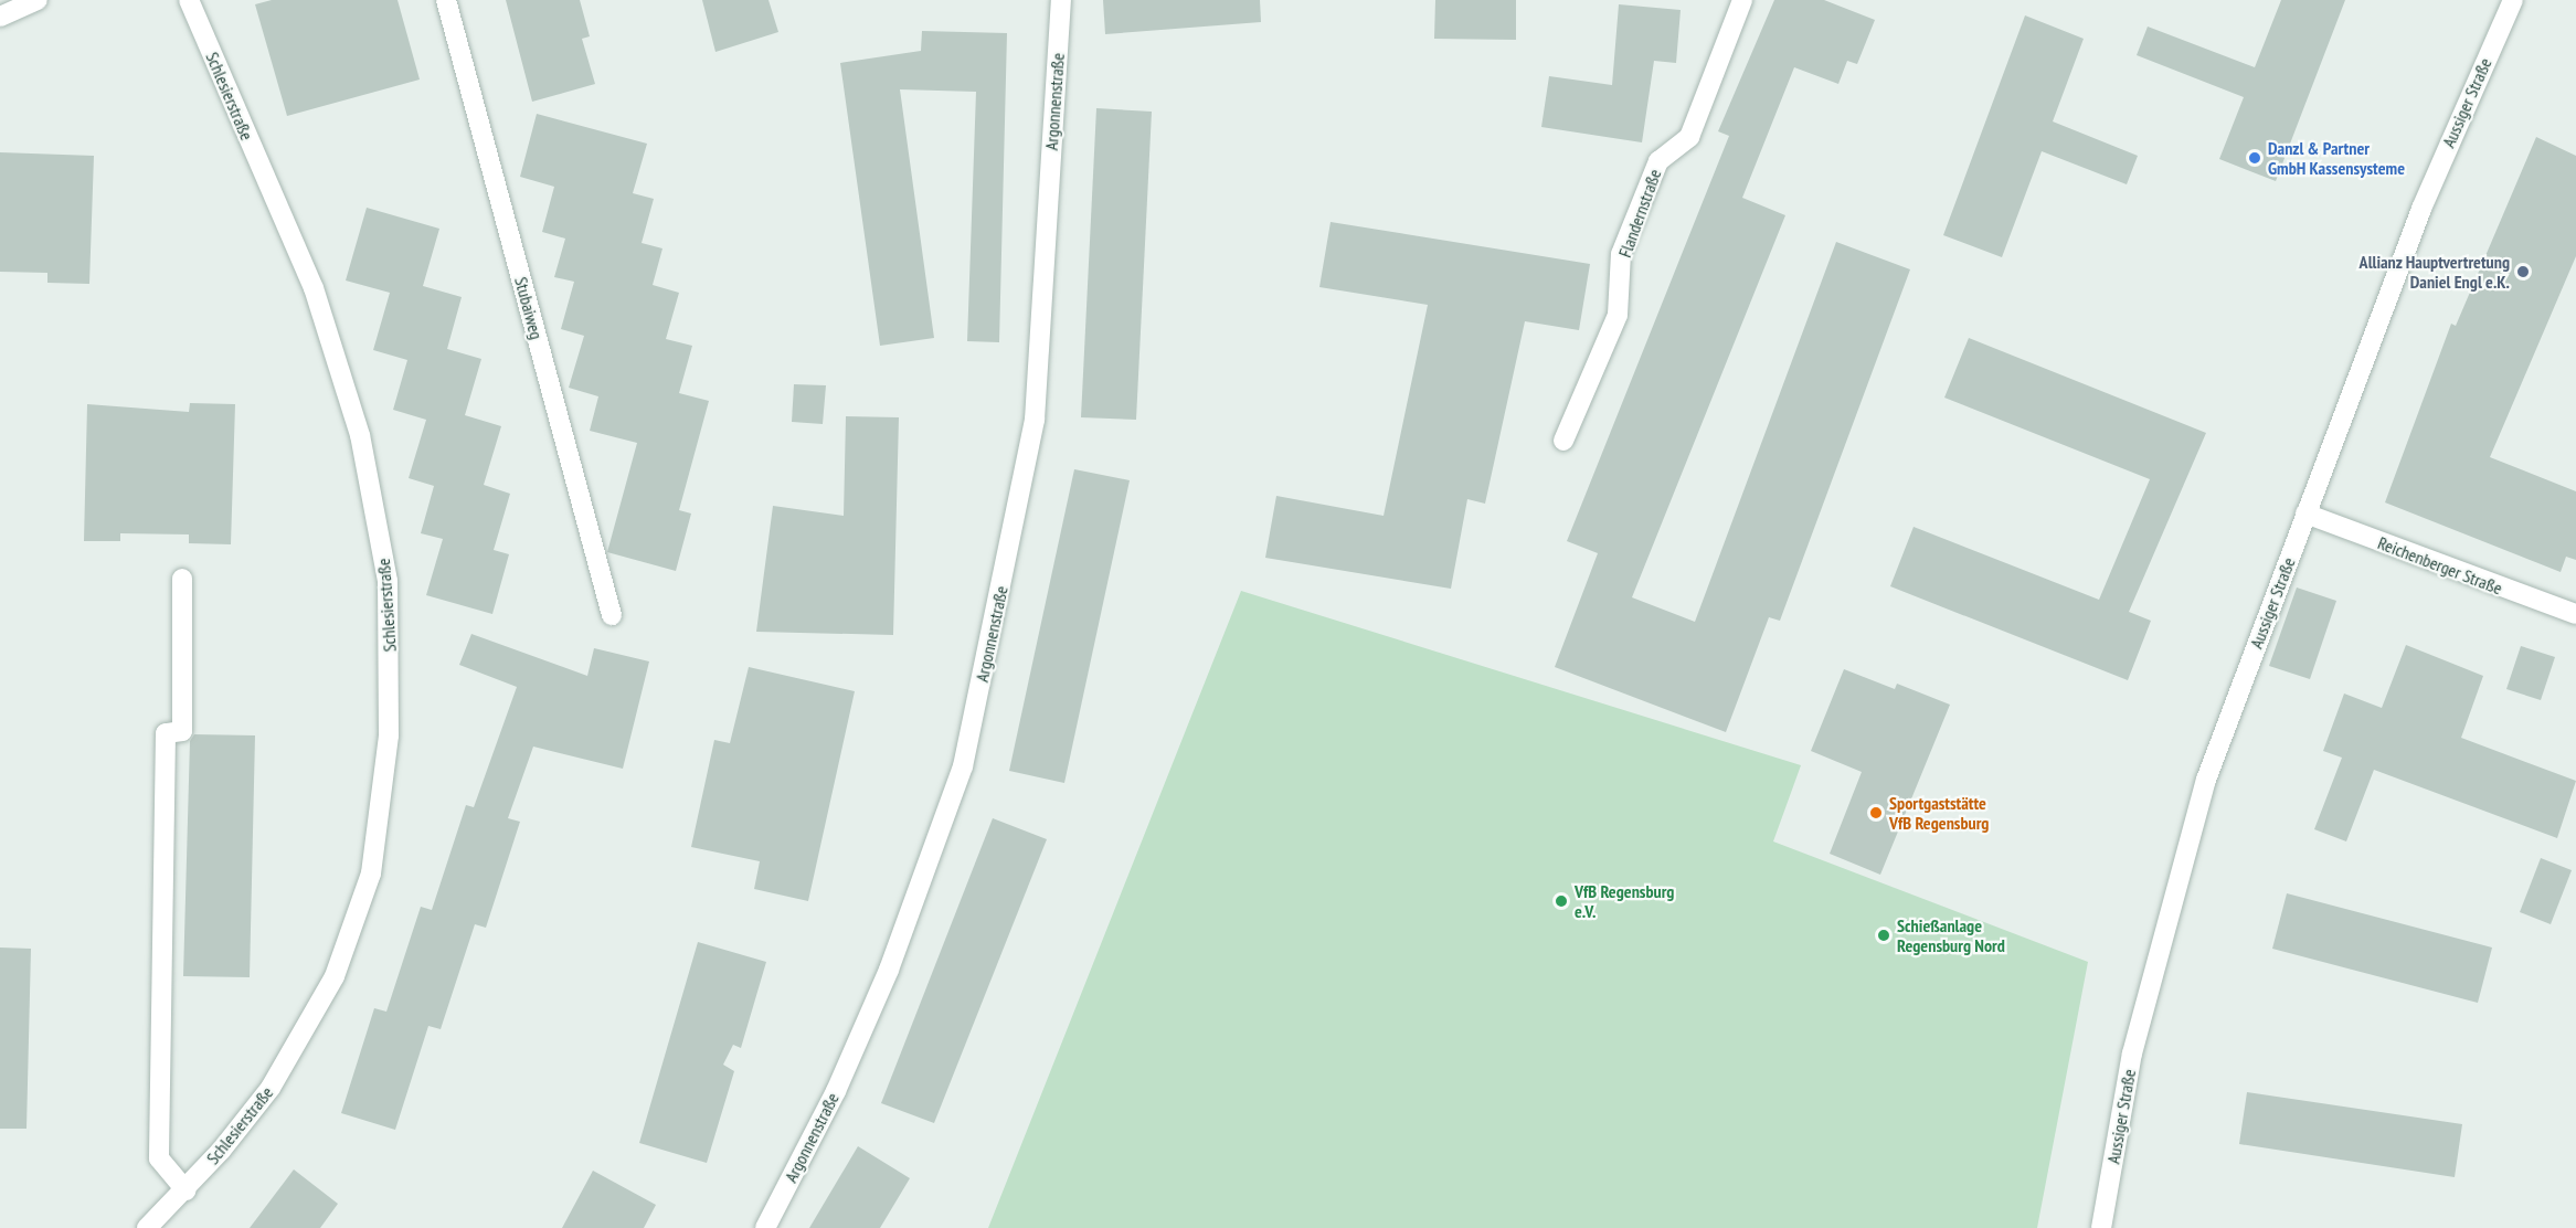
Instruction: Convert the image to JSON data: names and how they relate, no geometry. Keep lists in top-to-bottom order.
{
  "streets": {
    "street": [
      "Schlesierstraße",
      "Argonnenstraße",
      "Aussiger Straße",
      "Flandernstraße",
      "Stubaiweg",
      "Reichenberger Straße"
    ]
  },
  "crossings": [
    ["Aussiger Straße", "Reichenberger Straße"]
  ],
  "places": [
    "Danzl & Partner GmbH Kassensysteme",
    "Allianz Hauptvertretung Daniel Engl e.K.",
    "Sportgaststätte VfB Regensburg",
    "VfB Regensburg e.V.",
    "Schießanlage Regensburg Nord"
  ]
}
